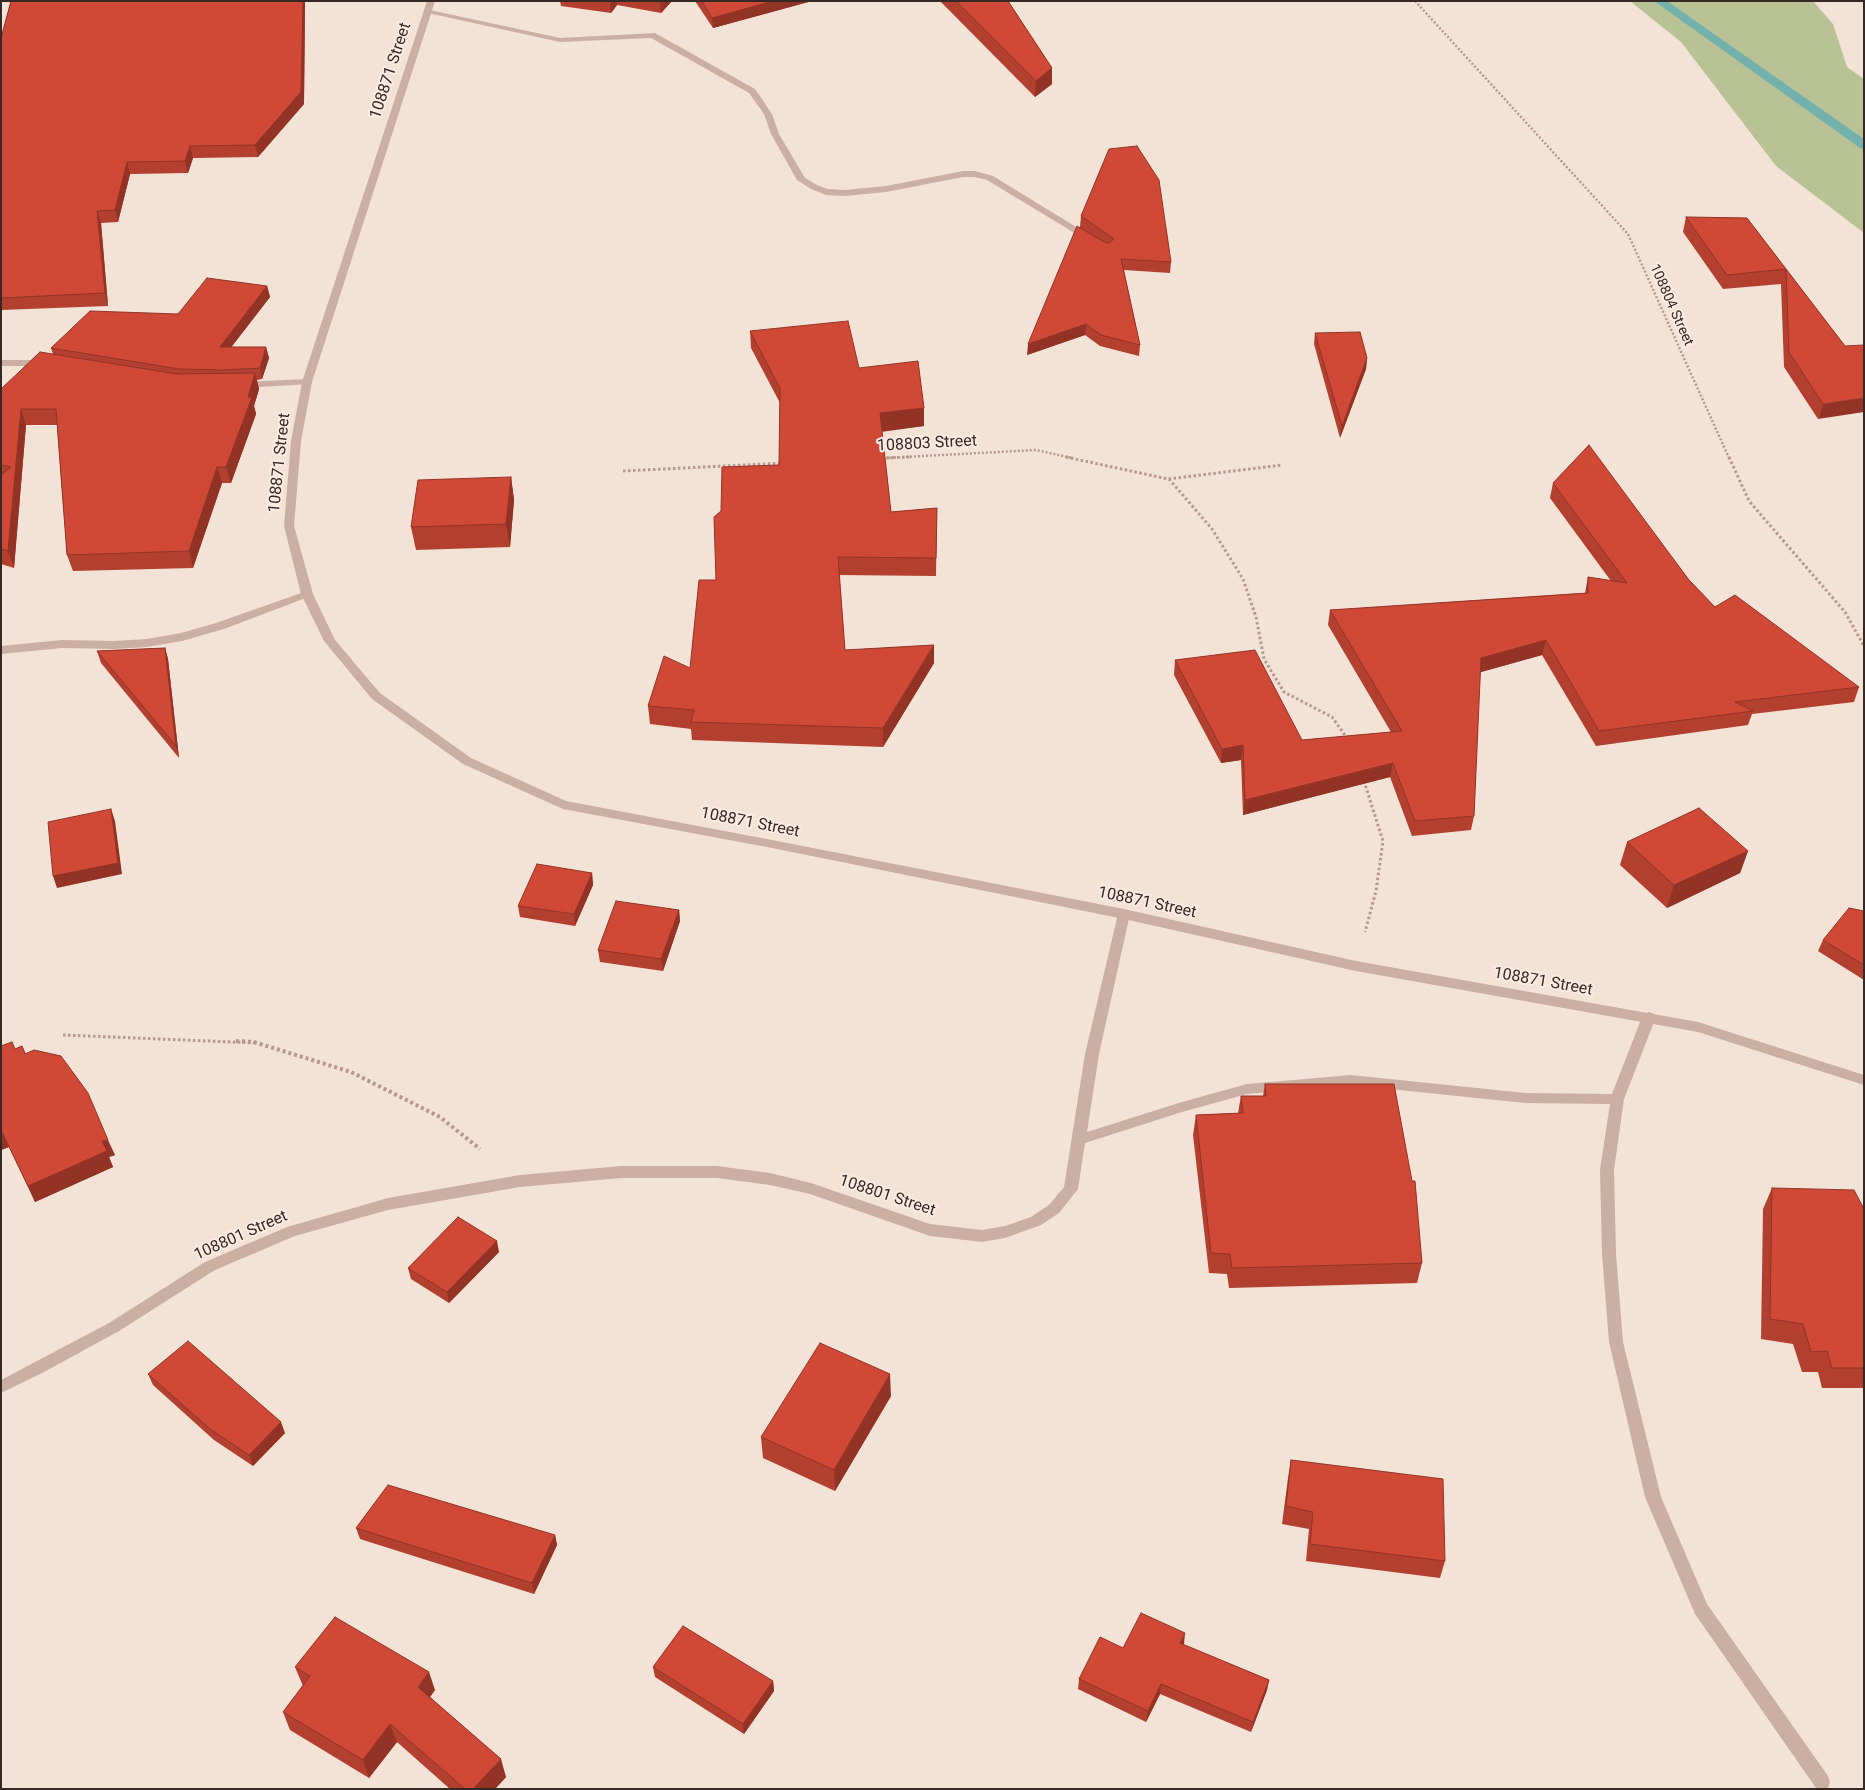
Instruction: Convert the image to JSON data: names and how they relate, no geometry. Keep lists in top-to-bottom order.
{
  "streets": {
    "street": ["108871 Street", "108801 Street"],
    "path": ["108804 Street", "108803 Street"]
  },
  "crossings": [
    ["108871 Street", "108801 Street"]
  ]
}
